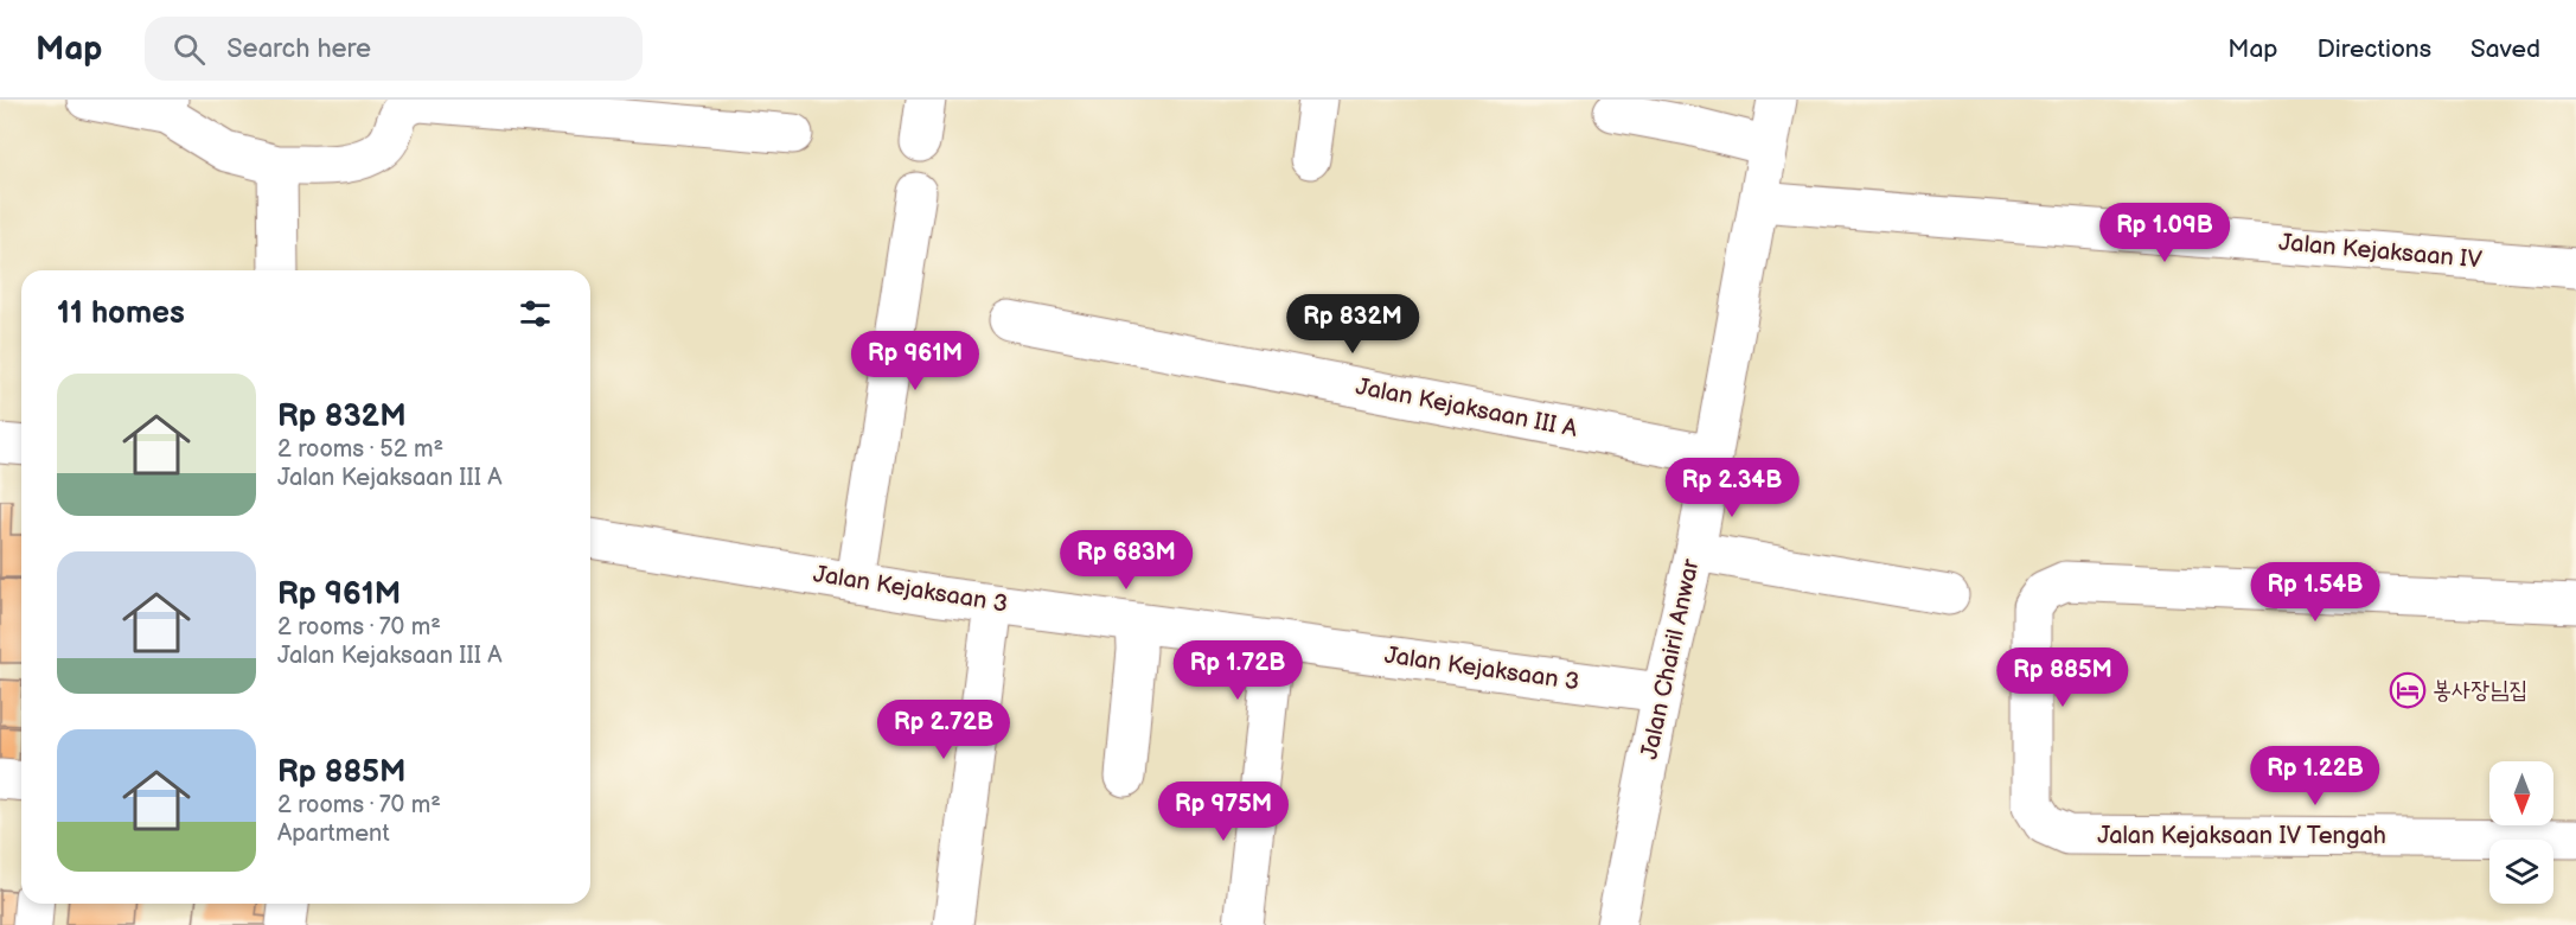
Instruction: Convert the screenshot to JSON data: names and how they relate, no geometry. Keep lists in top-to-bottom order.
{
  "streets": {
    "street": [
      "Jalan Kejaksaan IV",
      "Jalan Kejaksaan III A",
      "Jalan Kejaksaan 3",
      "Jalan Chairil Anwar",
      "Jalan Kejaksaan IV Tengah"
    ]
  },
  "crossings": [
    ["Jalan Kejaksaan IV", "Jalan Chairil Anwar"],
    ["Jalan Kejaksaan III A", "Jalan Chairil Anwar"],
    ["Jalan Kejaksaan 3", "Jalan Chairil Anwar"]
  ],
  "places": {
    "hotel": ["봉사장님집"]
  },
  "north": "bottom",
  "page": {
    "header": "Map",
    "search": "Search here",
    "nav": ["Map", "Directions", "Saved"],
    "price": [
      "Rp 1.09B",
      "Rp 832M",
      "Rp 961M",
      "Rp 2.34B",
      "Rp 683M",
      "Rp 1.54B",
      "Rp 1.72B",
      "Rp 885M",
      "Rp 2.72B",
      "Rp 1.22B",
      "Rp 975M"
    ],
    "heading": "11 homes",
    "list": [
      {
        "name": "Rp 832M",
        "note": "2 rooms · 52 m² · Jalan Kejaksaan III A"
      },
      {
        "name": "Rp 961M",
        "note": "2 rooms · 70 m² · Jalan Kejaksaan III A"
      },
      {
        "name": "Rp 885M",
        "note": "2 rooms · 70 m² · Apartment"
      }
    ]
  }
}
